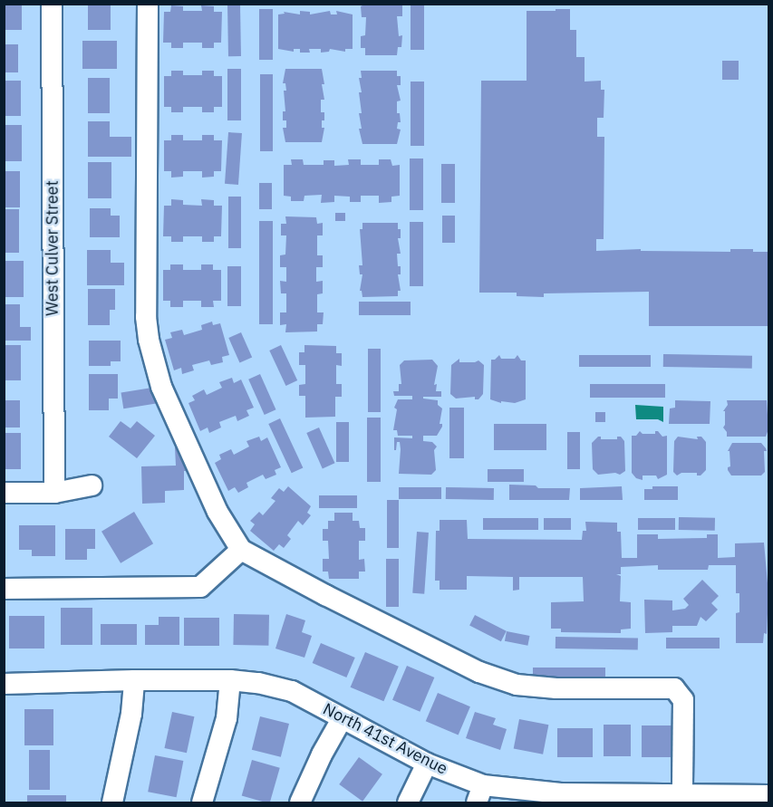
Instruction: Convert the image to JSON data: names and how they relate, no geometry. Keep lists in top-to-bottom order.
{
  "streets": {
    "street": ["West Culver Street", "North 41st Avenue"]
  }
}
